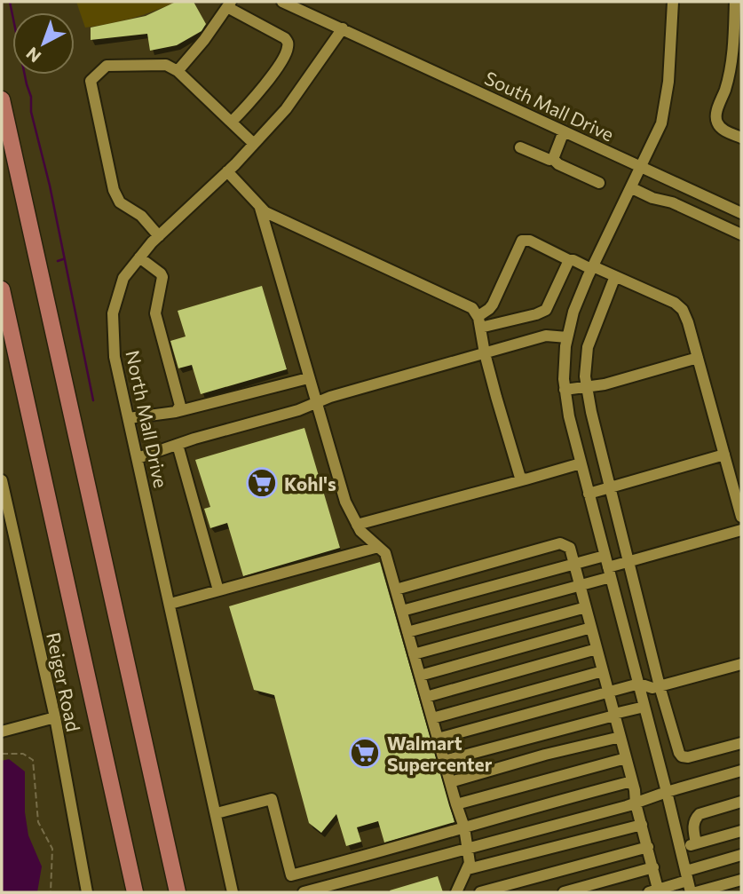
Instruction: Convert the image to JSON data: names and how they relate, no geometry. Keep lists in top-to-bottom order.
{
  "streets": {
    "street": ["South Mall Drive", "North Mall Drive", "Reiger Road"]
  },
  "crossings": [
    ["South Mall Drive", "North Mall Drive"]
  ],
  "places": {
    "supermarket": ["Kohl's", "Walmart Supercenter"]
  },
  "north": "bottom left"
}
